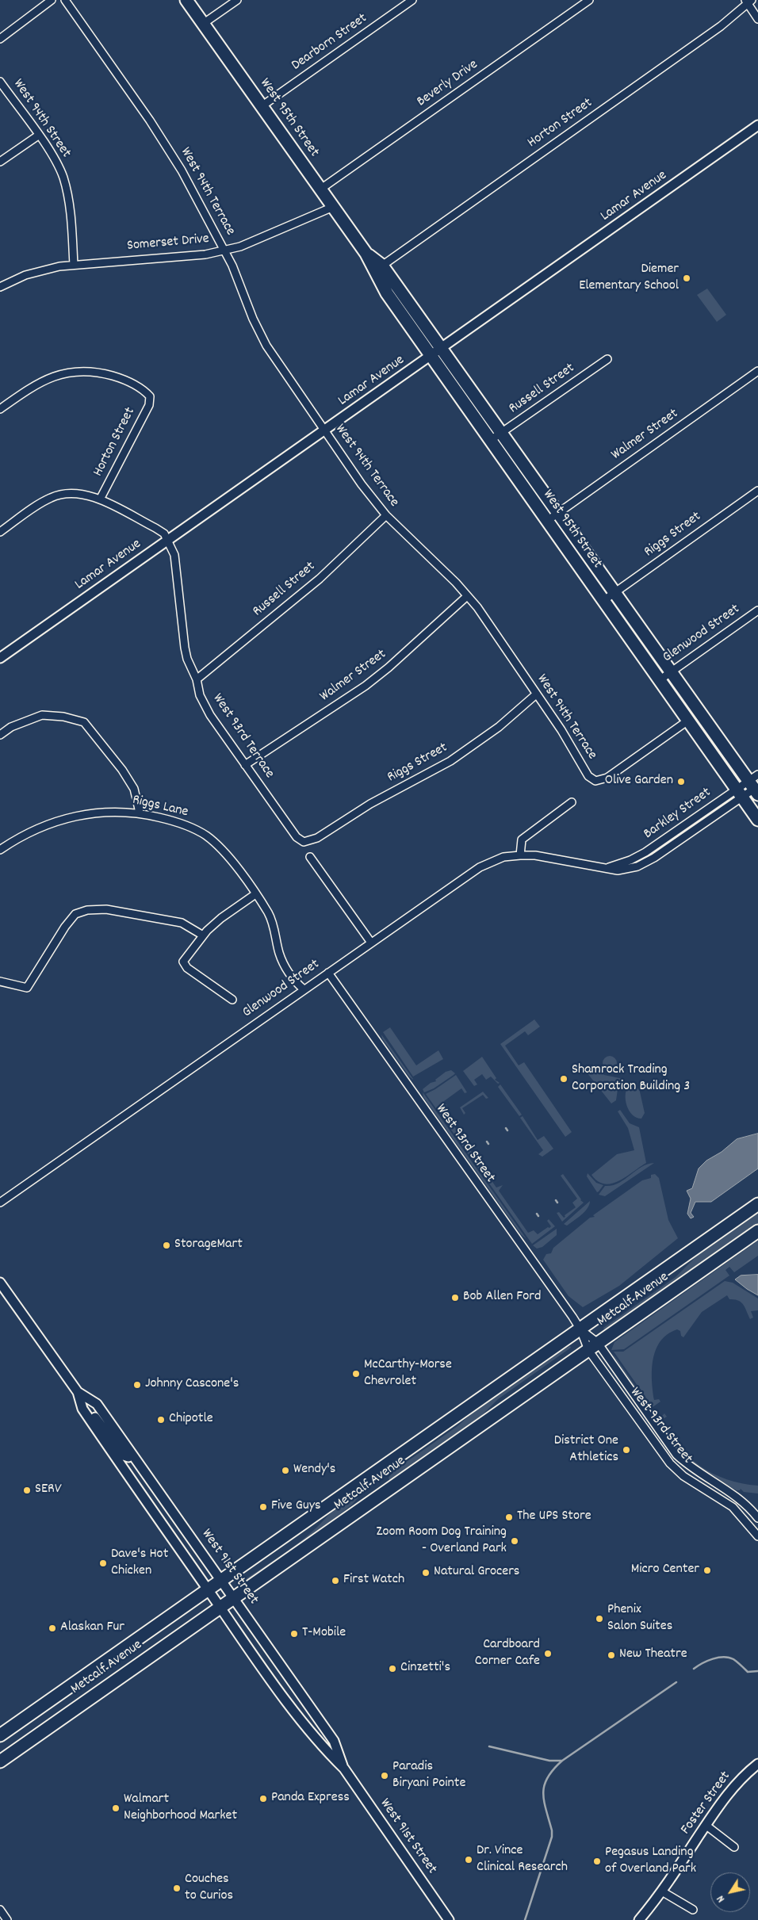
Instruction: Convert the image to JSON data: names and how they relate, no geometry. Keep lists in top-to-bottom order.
{
  "streets": {
    "main road": ["West 95th Street", "Metcalf Avenue"],
    "street": [
      "Dearborn Street",
      "Beverly Drive",
      "West 94th Street",
      "Horton Street",
      "West 94th Terrace",
      "Lamar Avenue",
      "Somerset Drive",
      "Russell Street",
      "Walmer Street",
      "Riggs Street",
      "Glenwood Street",
      "West 93rd Terrace",
      "Riggs Lane",
      "Barkley Street",
      "West 93rd Street",
      "West 91st Street",
      "Foster Street"
    ]
  },
  "crossings": [
    ["Dearborn Street", "West 95th Street"],
    ["Beverly Drive", "West 95th Street"],
    ["West 95th Street", "Horton Street"],
    ["West 95th Street", "West 94th Terrace"],
    ["West 95th Street", "Lamar Avenue"],
    ["West 95th Street", "Somerset Drive"],
    ["West 95th Street", "Russell Street"],
    ["West 95th Street", "Walmer Street"],
    ["West 95th Street", "Riggs Street"],
    ["West 95th Street", "Glenwood Street"],
    ["West 95th Street", "Barkley Street"],
    ["West 94th Street", "Somerset Drive"],
    ["West 94th Terrace", "Lamar Avenue"],
    ["West 94th Terrace", "Somerset Drive"],
    ["West 94th Terrace", "Russell Street"],
    ["West 94th Terrace", "Walmer Street"],
    ["West 94th Terrace", "Riggs Street"],
    ["Lamar Avenue", "West 93rd Terrace"],
    ["Russell Street", "West 93rd Terrace"],
    ["Walmer Street", "West 93rd Terrace"],
    ["Riggs Street", "West 93rd Terrace"],
    ["Glenwood Street", "Riggs Lane"],
    ["Glenwood Street", "Barkley Street"],
    ["Glenwood Street", "West 93rd Street"],
    ["West 93rd Street", "Metcalf Avenue"],
    ["Metcalf Avenue", "West 91st Street"]
  ],
  "places": [
    "Diemer Elementary School",
    "Olive Garden",
    "Shamrock Trading Corporation Building 3",
    "StorageMart",
    "Bob Allen Ford",
    "McCarthy-Morse Chevrolet",
    "Johnny Cascone's",
    "Chipotle",
    "District One Athletics",
    "Wendy's",
    "SERV",
    "Five Guys",
    "The UPS Store",
    "Zoom Room Dog Training - Overland Park",
    "Dave's Hot Chicken",
    "Micro Center",
    "Natural Grocers",
    "First Watch",
    "Phenix Salon Suites",
    "Alaskan Fur",
    "T-Mobile",
    "Cardboard Corner Cafe",
    "New Theatre",
    "Cinzetti's",
    "Paradis Biryani Pointe",
    "Panda Express",
    "Walmart Neighborhood Market",
    "Dr. Vince Clinical Research",
    "Pegasus Landing of Overland Park",
    "Couches to Curios"
  ],
  "north": "bottom left"
}
